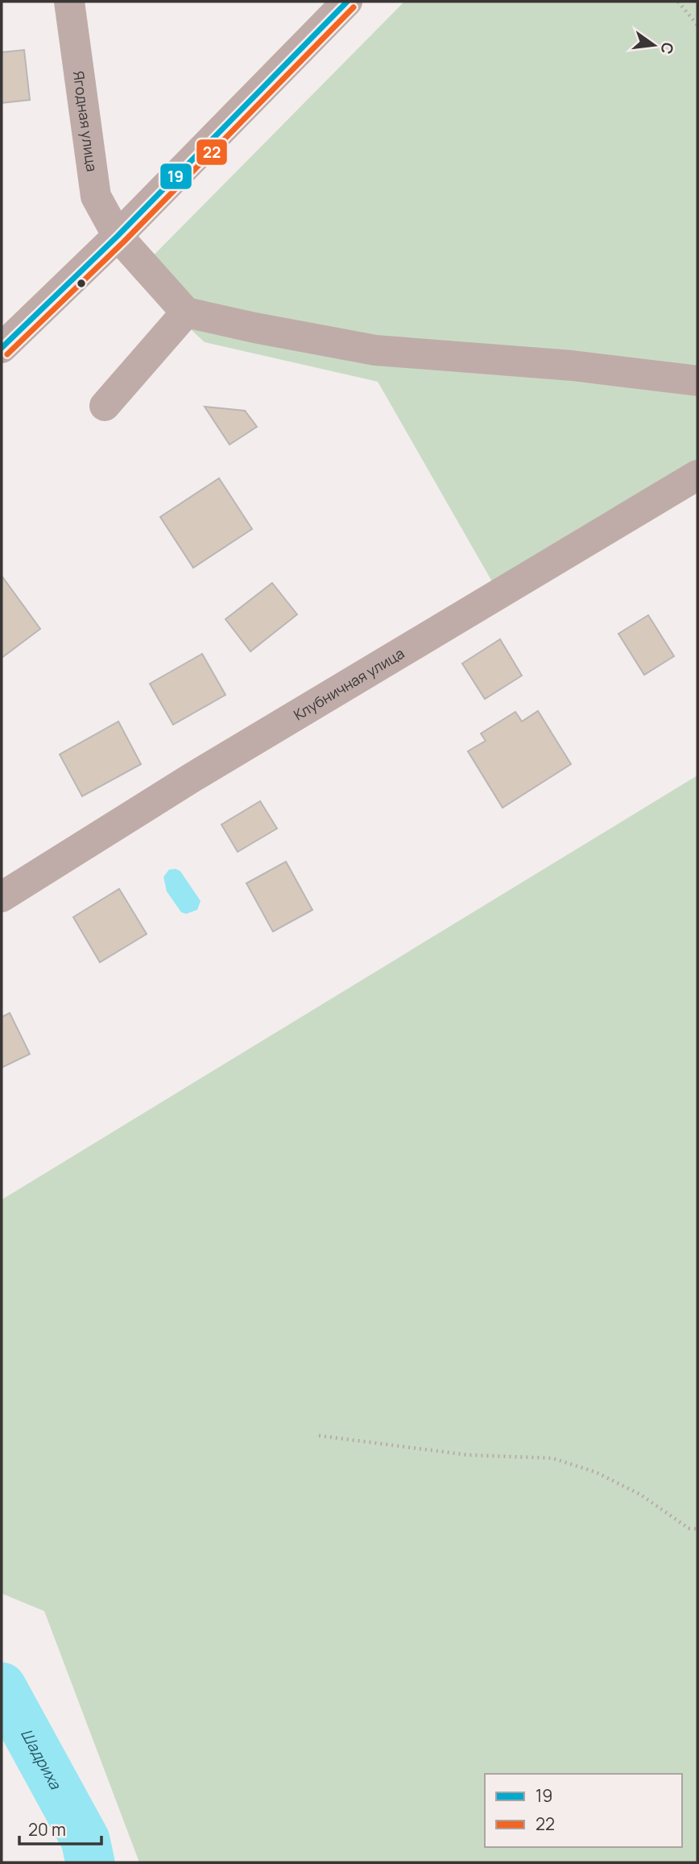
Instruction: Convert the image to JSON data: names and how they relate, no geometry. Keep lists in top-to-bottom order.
{
  "streets": {
    "street": ["Ягодная улица", "Клубничная улица"]
  },
  "water": ["Шадриха"],
  "lines": ["transit line 19", "transit line 22"],
  "legend": ["19", "22"],
  "scale_bar": "20 m",
  "north": "right"
}
